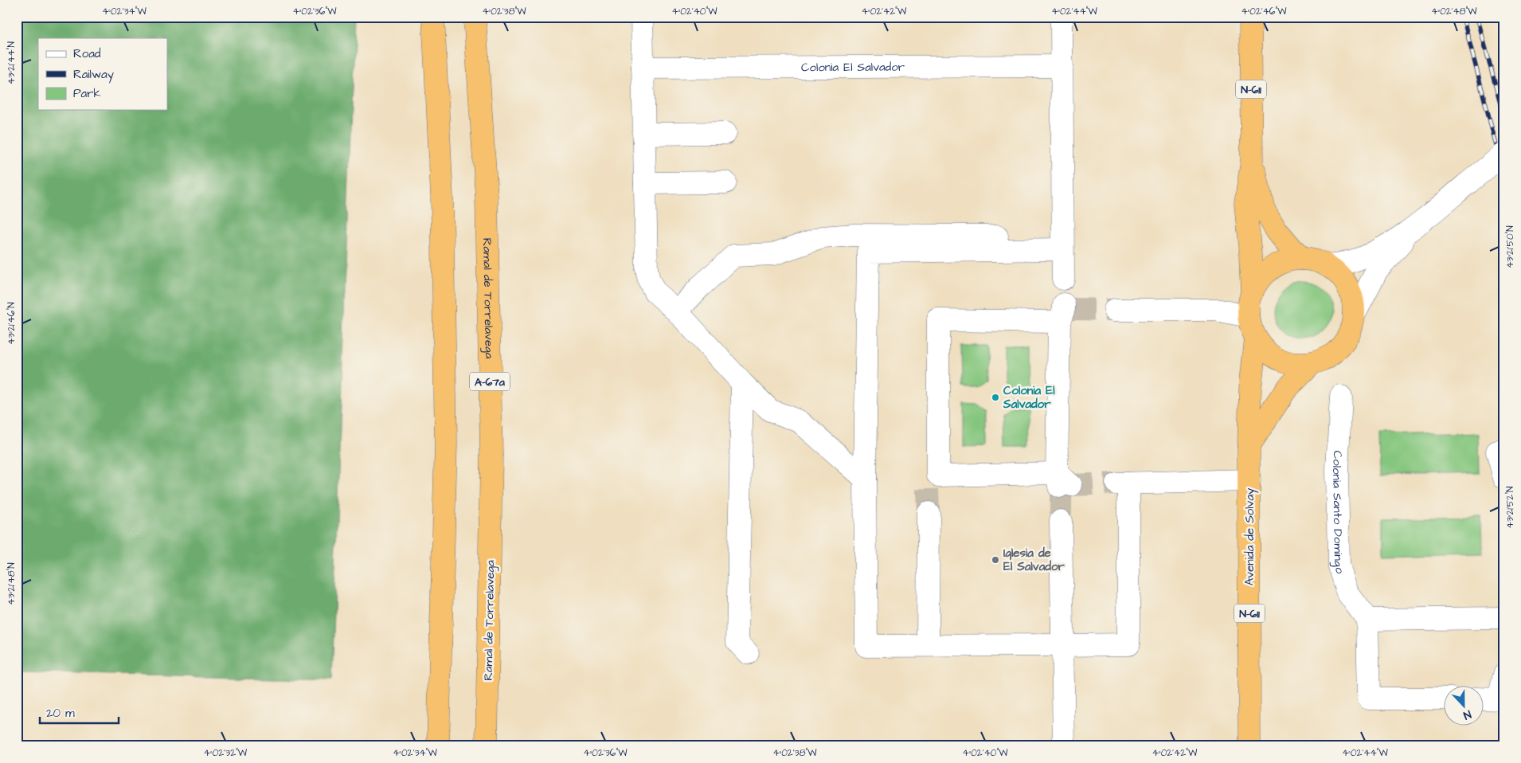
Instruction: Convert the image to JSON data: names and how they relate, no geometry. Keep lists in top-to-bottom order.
{
  "streets": {
    "highway": [
      "N-611",
      "Ramal de Torrelavega",
      "A-67a",
      "Avenida de Solvay"
    ],
    "street": ["Colonia El Salvador", "Colonia Santo Domingo"]
  },
  "crossings": [
    ["N-611", "Avenida de Solvay"]
  ],
  "places": ["Colonia El Salvador", "Iglesia de El Salvador"],
  "legend": ["Road", "Railway", "Park"],
  "scale_bar": "20 m",
  "north": "bottom",
  "coordinates": [
    "4°02'34\"W",
    "4°02'36\"W",
    "4°02'38\"W",
    "4°02'40\"W",
    "4°02'42\"W",
    "4°02'44\"W",
    "4°02'46\"W",
    "4°02'48\"W",
    "43°21'44\"N",
    "43°21'50\"N",
    "43°21'46\"N",
    "43°21'52\"N",
    "43°21'48\"N",
    "4°02'32\"W"
  ]
}
